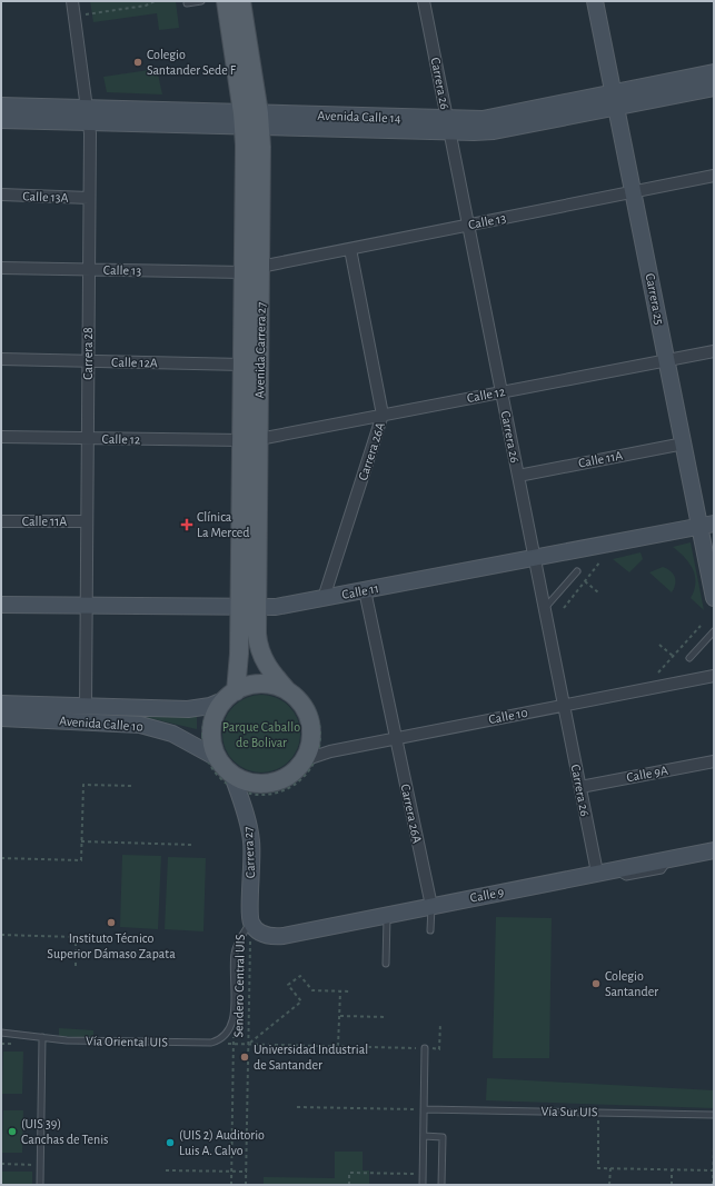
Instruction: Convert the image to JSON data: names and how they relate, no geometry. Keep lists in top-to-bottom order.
{
  "streets": {
    "main road": ["Avenida Carrera 27"],
    "street": [
      "Carrera 26",
      "Avenida Calle 14",
      "Calle 13A",
      "Calle 13",
      "Carrera 25",
      "Carrera 28",
      "Calle 12A",
      "Calle 12",
      "Carrera 26A",
      "Calle 11A",
      "Calle 11",
      "Calle 10",
      "Avenida Calle 10",
      "Calle 9A",
      "Carrera 27",
      "Calle 9"
    ],
    "lane": ["Vía Oriental UIS", "Vía Sur UIS"],
    "path": ["Sendero Central UIS"]
  },
  "crossings": [
    ["Carrera 26", "Avenida Calle 14"],
    ["Carrera 26", "Calle 13"],
    ["Carrera 26", "Calle 12"],
    ["Carrera 26", "Calle 11A"],
    ["Carrera 26", "Calle 11"],
    ["Carrera 26", "Calle 10"],
    ["Carrera 26", "Calle 9A"],
    ["Carrera 26", "Calle 9"],
    ["Avenida Calle 14", "Carrera 25"],
    ["Avenida Calle 14", "Avenida Carrera 27"],
    ["Avenida Calle 14", "Carrera 28"],
    ["Calle 13A", "Carrera 28"],
    ["Calle 13", "Carrera 25"],
    ["Calle 13", "Avenida Carrera 27"],
    ["Calle 13", "Carrera 28"],
    ["Calle 13", "Carrera 26A"],
    ["Carrera 25", "Calle 12"],
    ["Carrera 25", "Calle 11A"],
    ["Carrera 25", "Calle 11"],
    ["Avenida Carrera 27", "Calle 12A"],
    ["Avenida Carrera 27", "Calle 12"],
    ["Avenida Carrera 27", "Calle 11"],
    ["Avenida Carrera 27", "Calle 10"],
    ["Avenida Carrera 27", "Avenida Calle 10"],
    ["Avenida Carrera 27", "Carrera 27"],
    ["Carrera 28", "Calle 12A"],
    ["Carrera 28", "Calle 12"],
    ["Carrera 28", "Calle 11A"],
    ["Carrera 28", "Calle 11"],
    ["Carrera 28", "Avenida Calle 10"],
    ["Calle 12", "Carrera 26A"],
    ["Carrera 26A", "Calle 11"],
    ["Carrera 26A", "Calle 10"],
    ["Carrera 26A", "Calle 9"],
    ["Calle 10", "Avenida Calle 10"],
    ["Calle 10", "Carrera 27"],
    ["Avenida Calle 10", "Carrera 27"],
    ["Carrera 27", "Calle 9"],
    ["Carrera 27", "Sendero Central UIS"],
    ["Calle 9", "Sendero Central UIS"]
  ],
  "parks": ["Parque Caballo de Bolivar"],
  "places": {
    "other": [
      "Colegio Santander Sede F",
      "Instituto Técnico Superior Dámaso Zapata",
      "Colegio Santander",
      "Universidad Industrial de Santander",
      "(UIS 39) Canchas de Tenis",
      "(UIS 2) Auditorio Luis A. Calvo"
    ],
    "health": ["Clínica La Merced"]
  }
}
